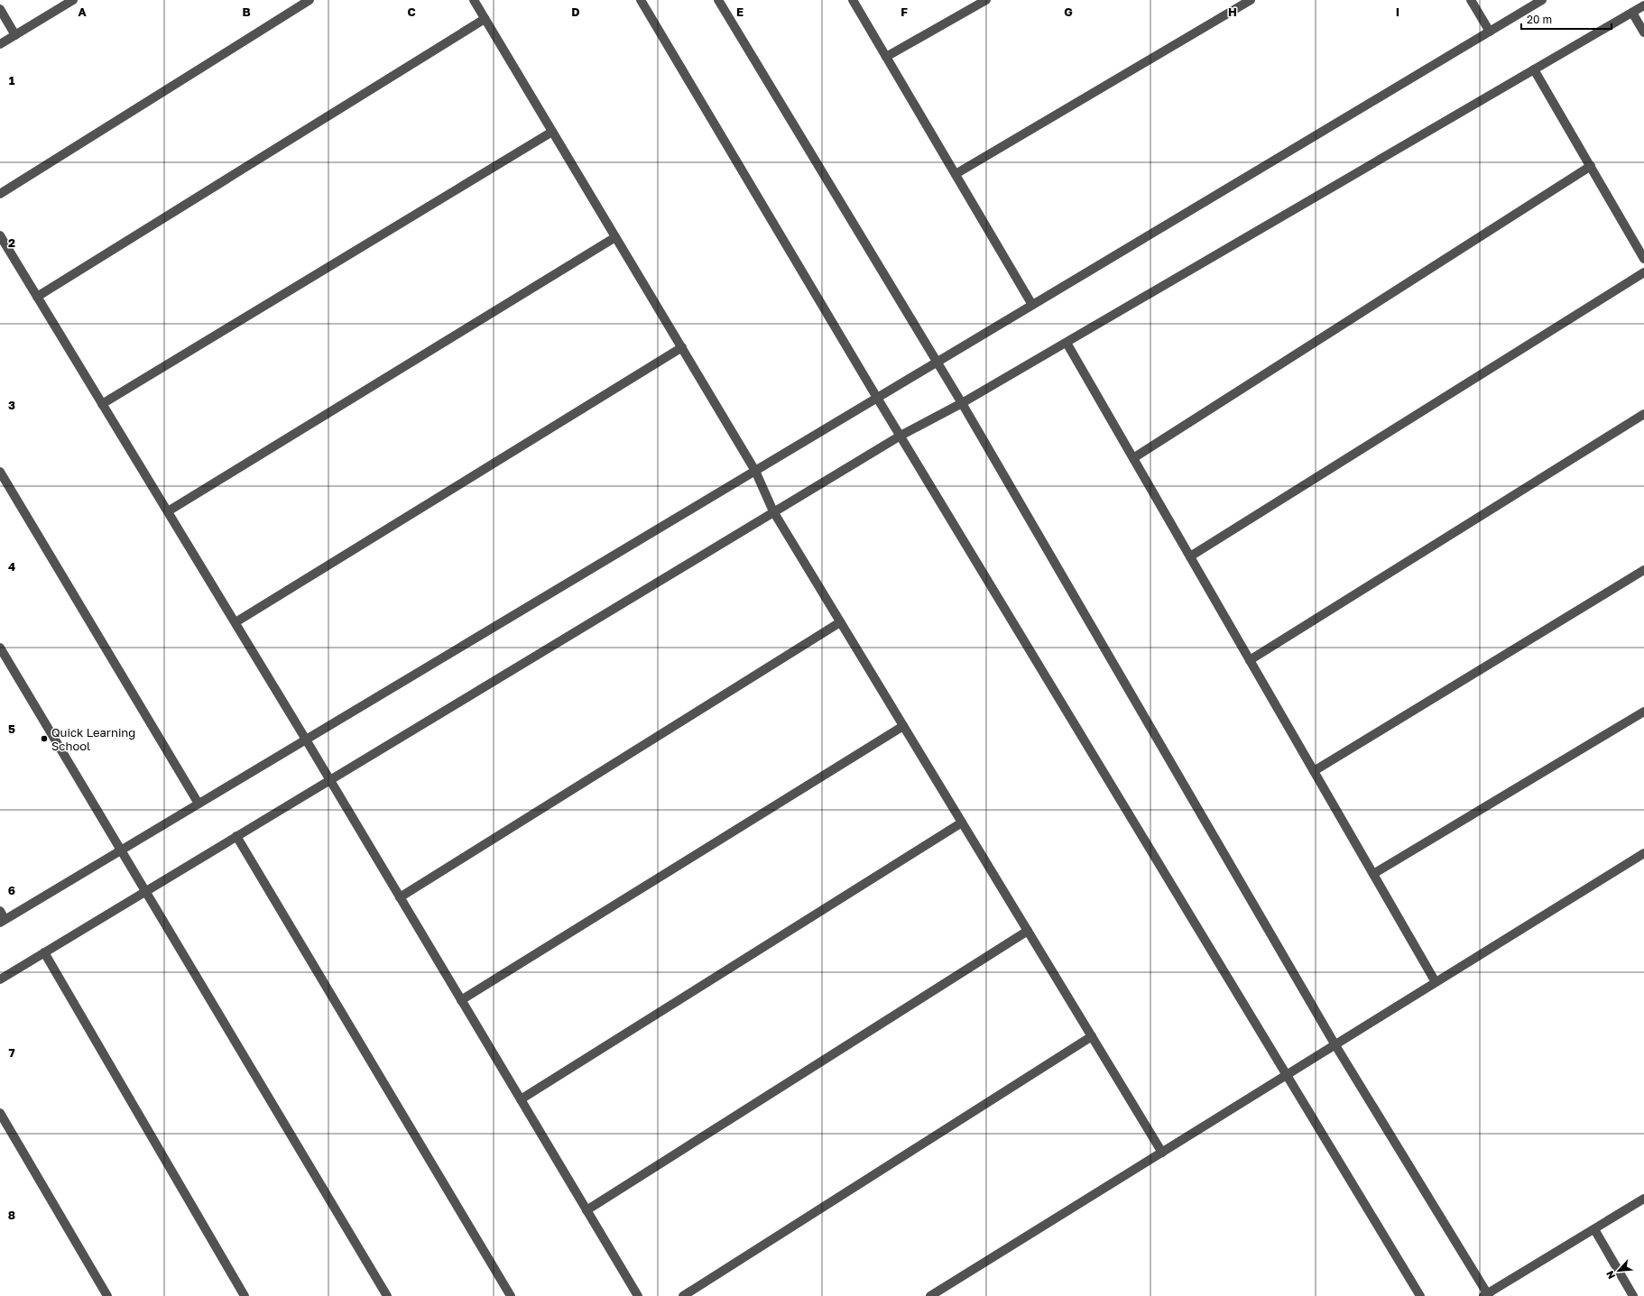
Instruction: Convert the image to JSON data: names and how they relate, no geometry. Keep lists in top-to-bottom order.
{
  "places": ["Quick Learning School"],
  "scale_bar": "20 m",
  "north": "bottom left",
  "grid": {
    "columns": [
      "A",
      "B",
      "C",
      "D",
      "E",
      "F",
      "G",
      "H",
      "I"
    ],
    "rows": [
      "1",
      "2",
      "3",
      "4",
      "5",
      "6",
      "7",
      "8"
    ]
  }
}
